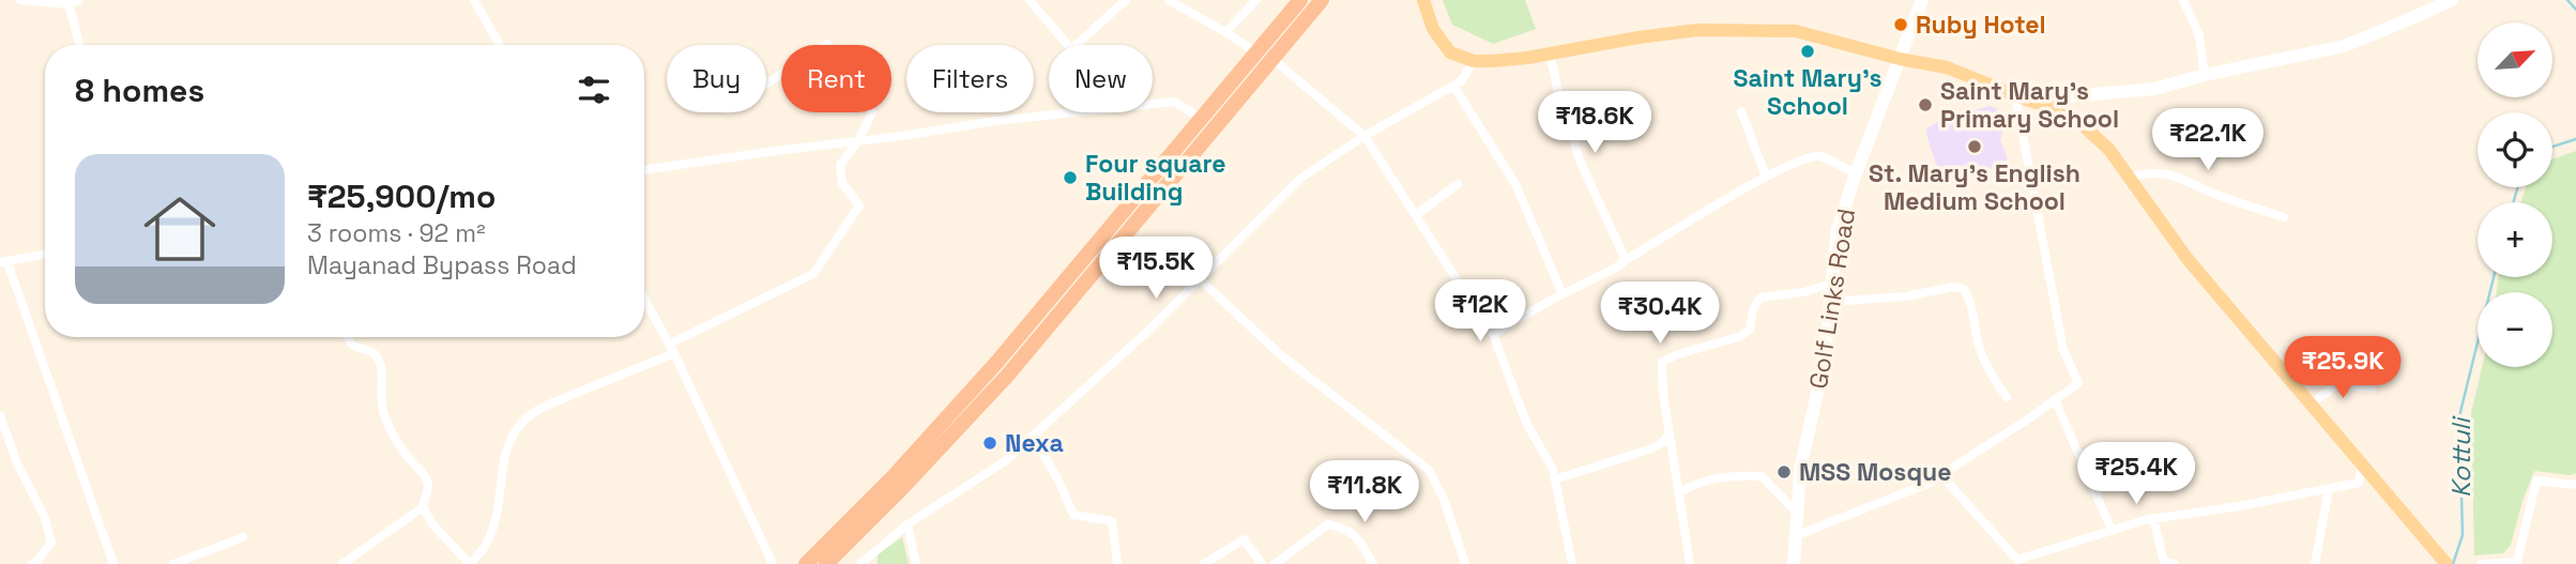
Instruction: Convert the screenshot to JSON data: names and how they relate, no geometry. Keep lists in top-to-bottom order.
{
  "streets": {
    "main road": ["Golf Links Road"]
  },
  "water": ["Kottuli"],
  "places": [
    "Ruby Hotel",
    "Saint Mary's School",
    "Saint Mary's Primary School",
    "St. Mary's English Medium School",
    "Four square Building",
    "Nexa",
    "MSS Mosque"
  ],
  "north": "top right",
  "page": {
    "map_buttons": ["+", "−"],
    "chip": [
      "Buy",
      "Rent",
      "Filters",
      "New"
    ],
    "heading": "8 homes",
    "price": [
      "₹18.6K",
      "₹22.1K",
      "₹15.5K",
      "₹12K",
      "₹30.4K",
      "₹25.9K",
      "₹25.4K",
      "₹11.8K"
    ],
    "list": [
      {
        "name": "₹25,900/mo",
        "note": "3 rooms · 92 m² · Mayanad Bypass Road"
      }
    ]
  }
}
